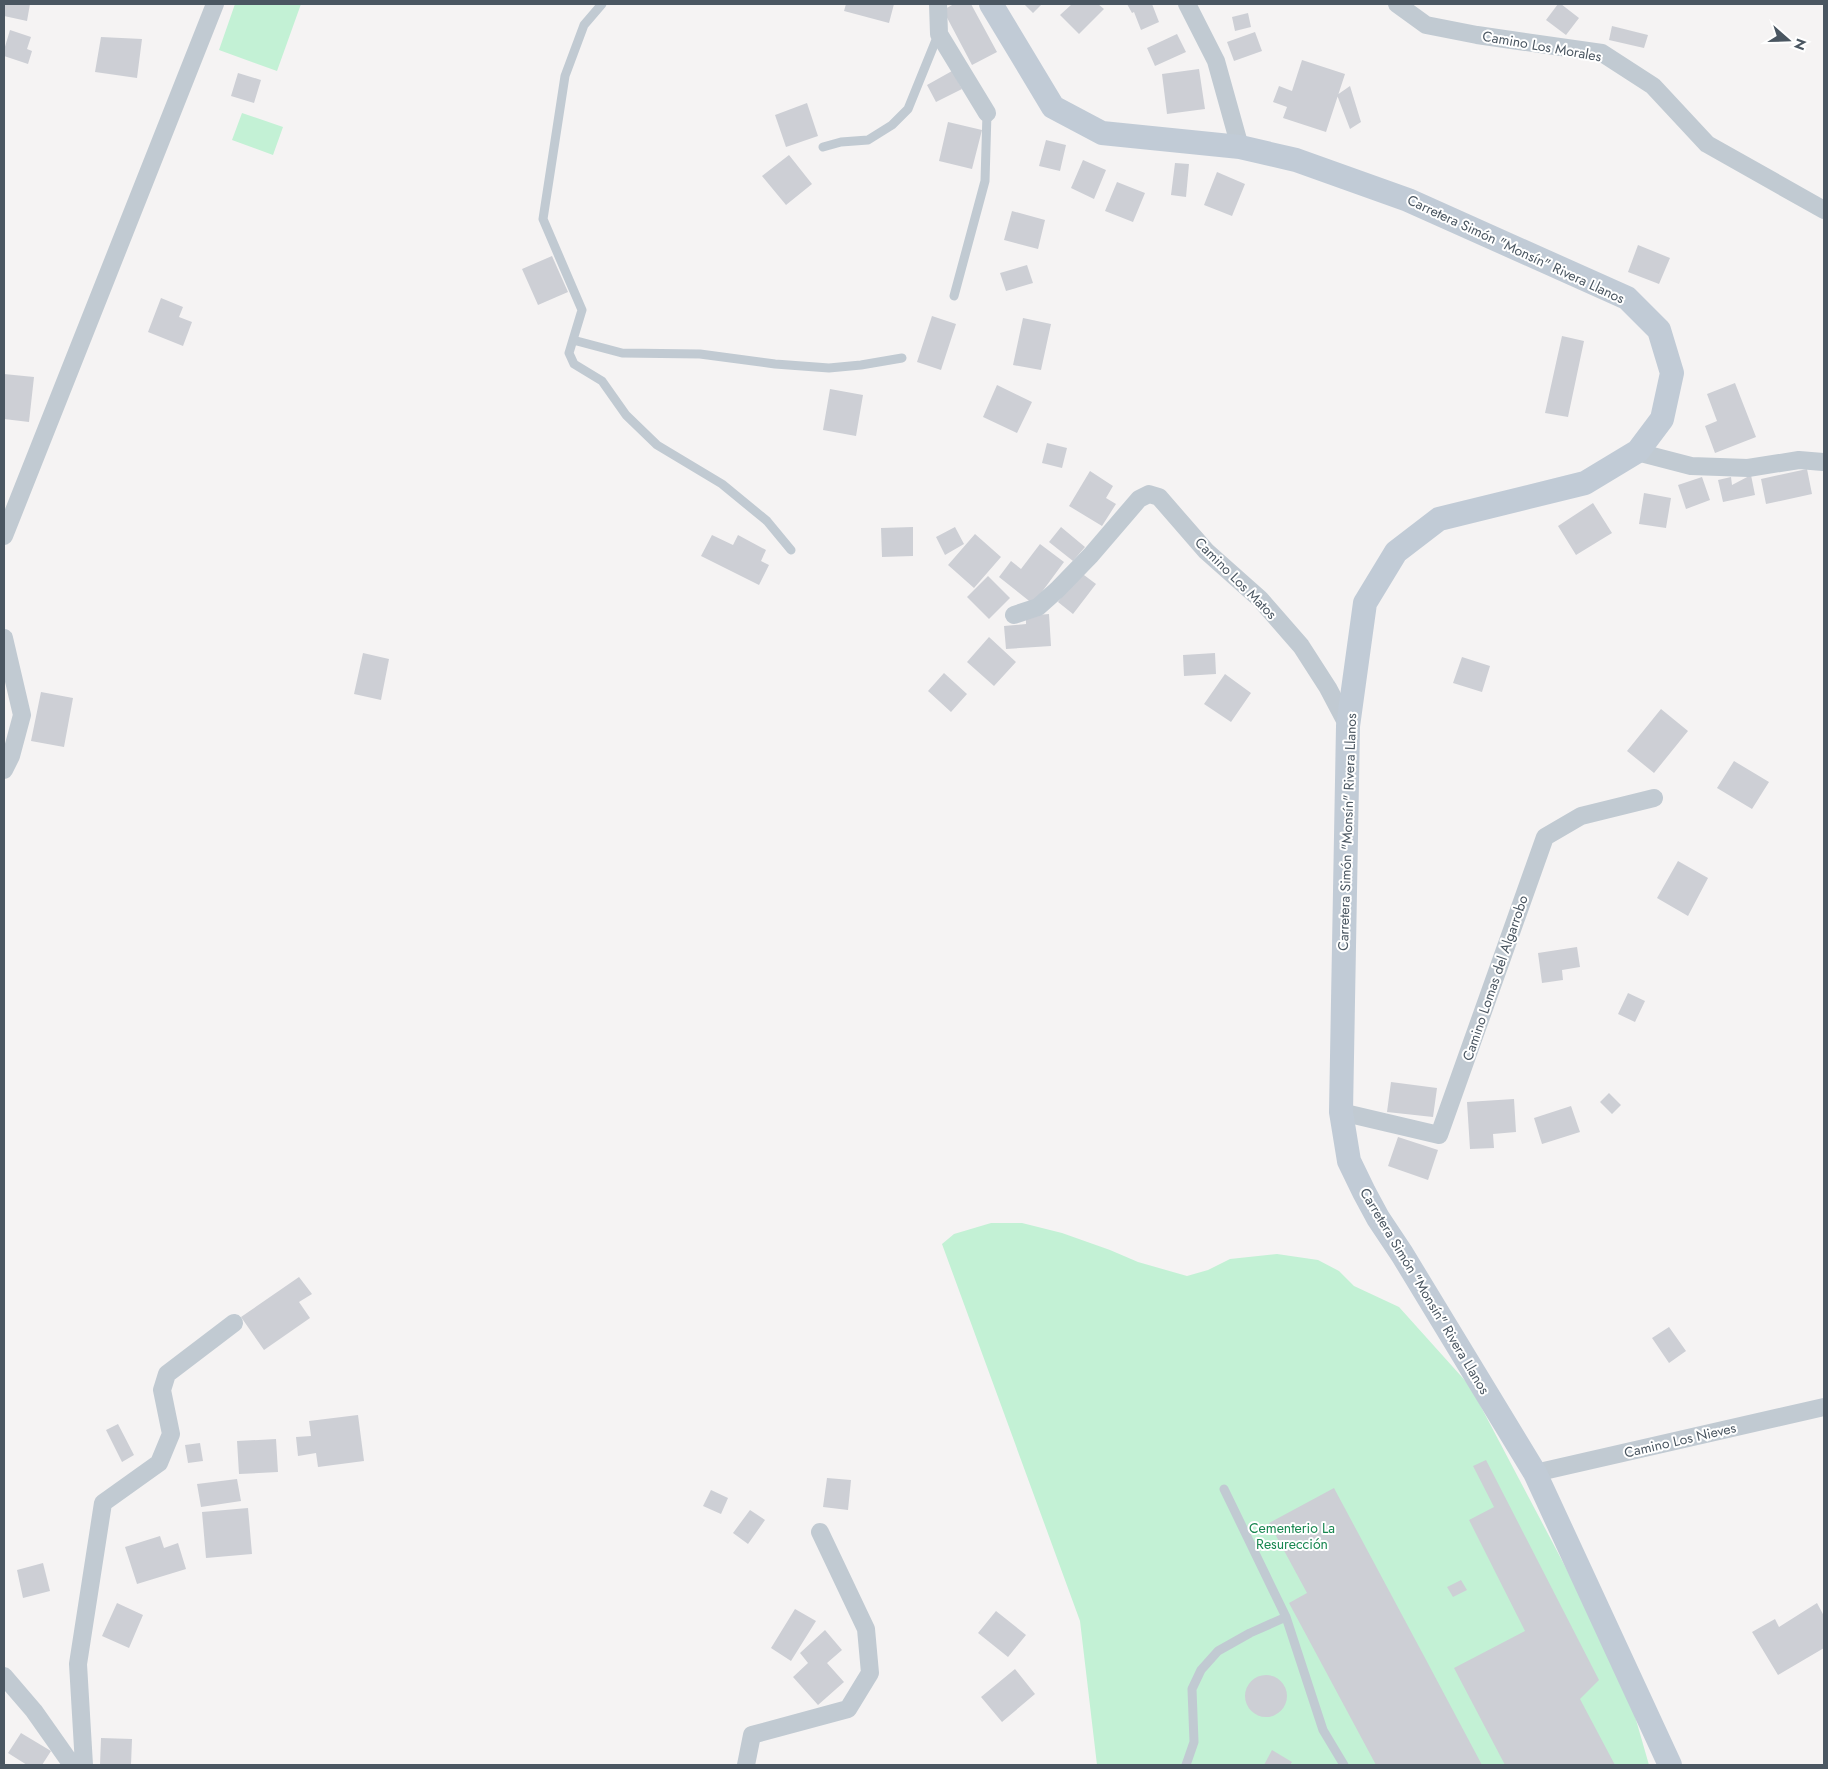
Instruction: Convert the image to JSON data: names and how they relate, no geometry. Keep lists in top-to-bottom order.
{
  "streets": {
    "street": [
      "Camino Los Morales",
      "Carretera Simón \"Monsín\" Rivera Llanos",
      "Camino Los Matos",
      "Camino Lomas del Algarrobo",
      "Camino Los Nieves"
    ]
  },
  "crossings": [
    ["Carretera Simón \"Monsín\" Rivera Llanos", "Camino Los Matos"],
    ["Carretera Simón \"Monsín\" Rivera Llanos", "Camino Lomas del Algarrobo"],
    ["Carretera Simón \"Monsín\" Rivera Llanos", "Camino Los Nieves"]
  ],
  "parks": ["Cementerio La Resurección"],
  "north": "right"
}
